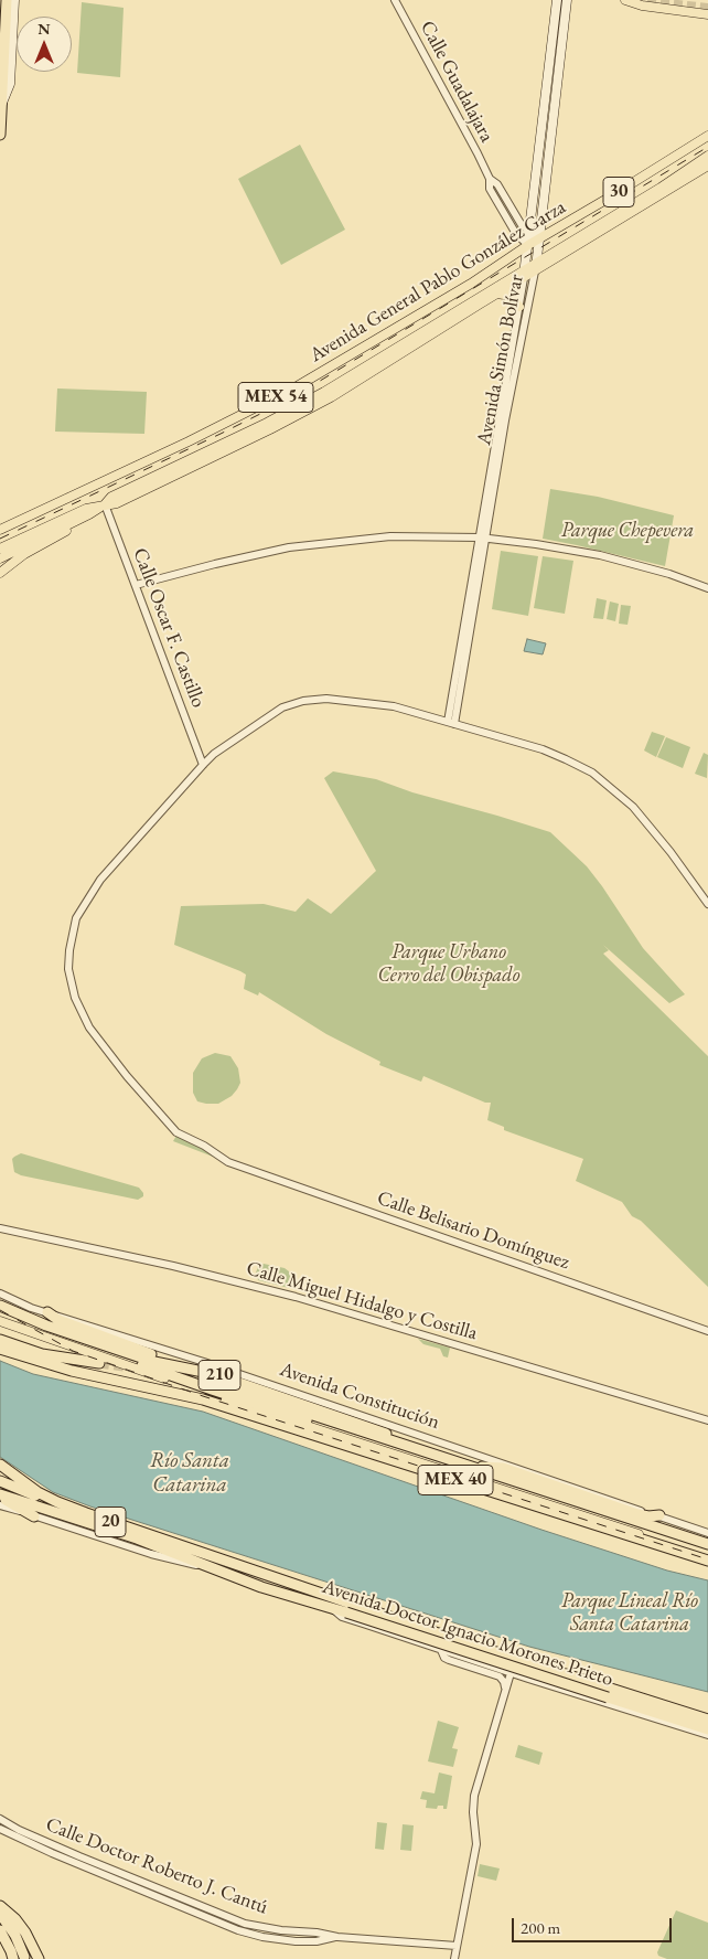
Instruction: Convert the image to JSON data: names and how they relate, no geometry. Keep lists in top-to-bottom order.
{
  "streets": {
    "highway": [
      "210",
      "Avenida Constitución",
      "MEX 40",
      "20",
      "Avenida Doctor Ignacio Morones Prieto"
    ],
    "main road": [
      "30",
      "Avenida General Pablo González Garza",
      "Avenida Simón Bolívar",
      "MEX 54"
    ],
    "street": [
      "Calle Guadalajara",
      "Calle Oscar F. Castillo",
      "Calle Belisario Domínguez",
      "Calle Miguel Hidalgo y Costilla",
      "Calle Doctor Roberto J. Cantú"
    ]
  },
  "crossings": [
    ["Calle Guadalajara", "Avenida General Pablo González Garza"],
    ["Calle Guadalajara", "Avenida Simón Bolívar"],
    ["Avenida General Pablo González Garza", "Avenida Simón Bolívar"],
    ["Avenida General Pablo González Garza", "Calle Oscar F. Castillo"],
    ["Avenida Simón Bolívar", "Calle Belisario Domínguez"],
    ["Calle Oscar F. Castillo", "Calle Belisario Domínguez"],
    ["210", "Avenida Constitución"],
    ["20", "Avenida Doctor Ignacio Morones Prieto"]
  ],
  "water": ["Río Santa Catarina"],
  "parks": ["Parque Chepevera", "Parque Urbano Cerro del Obispado", "Parque Lineal Río Santa Catarina"],
  "scale_bar": "200 m",
  "north": "top"
}
